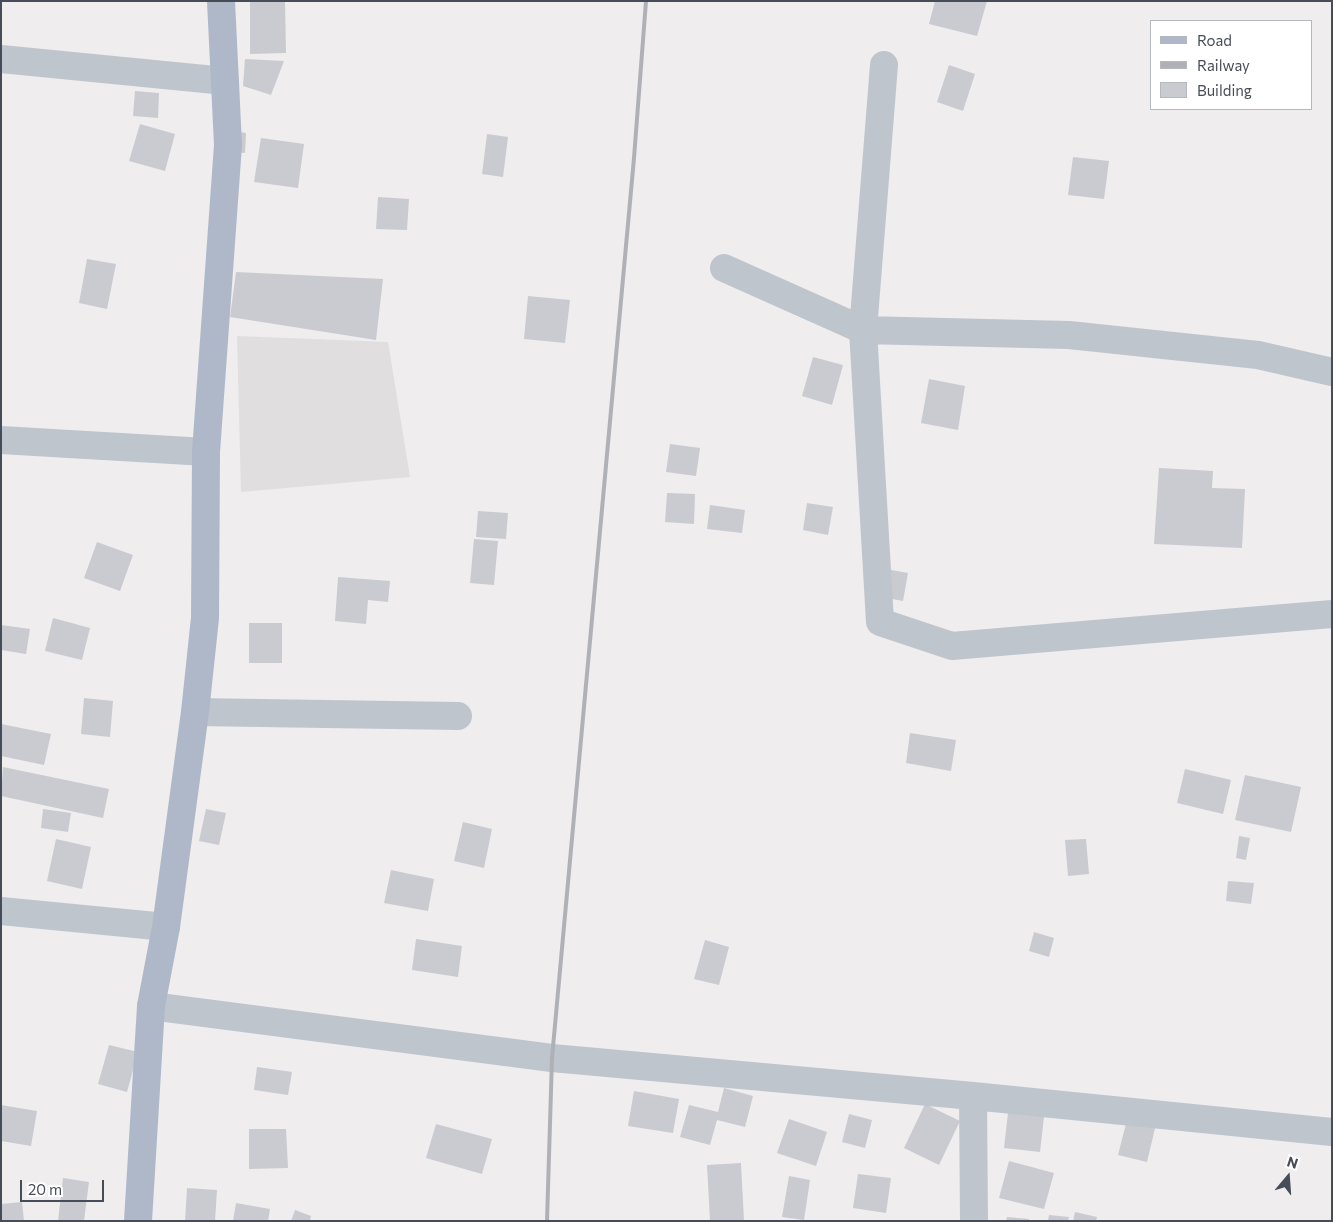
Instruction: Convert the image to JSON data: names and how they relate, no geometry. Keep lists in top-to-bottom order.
{
  "legend": ["Road", "Railway", "Building"],
  "scale_bar": "20 m",
  "north": "top"
}
